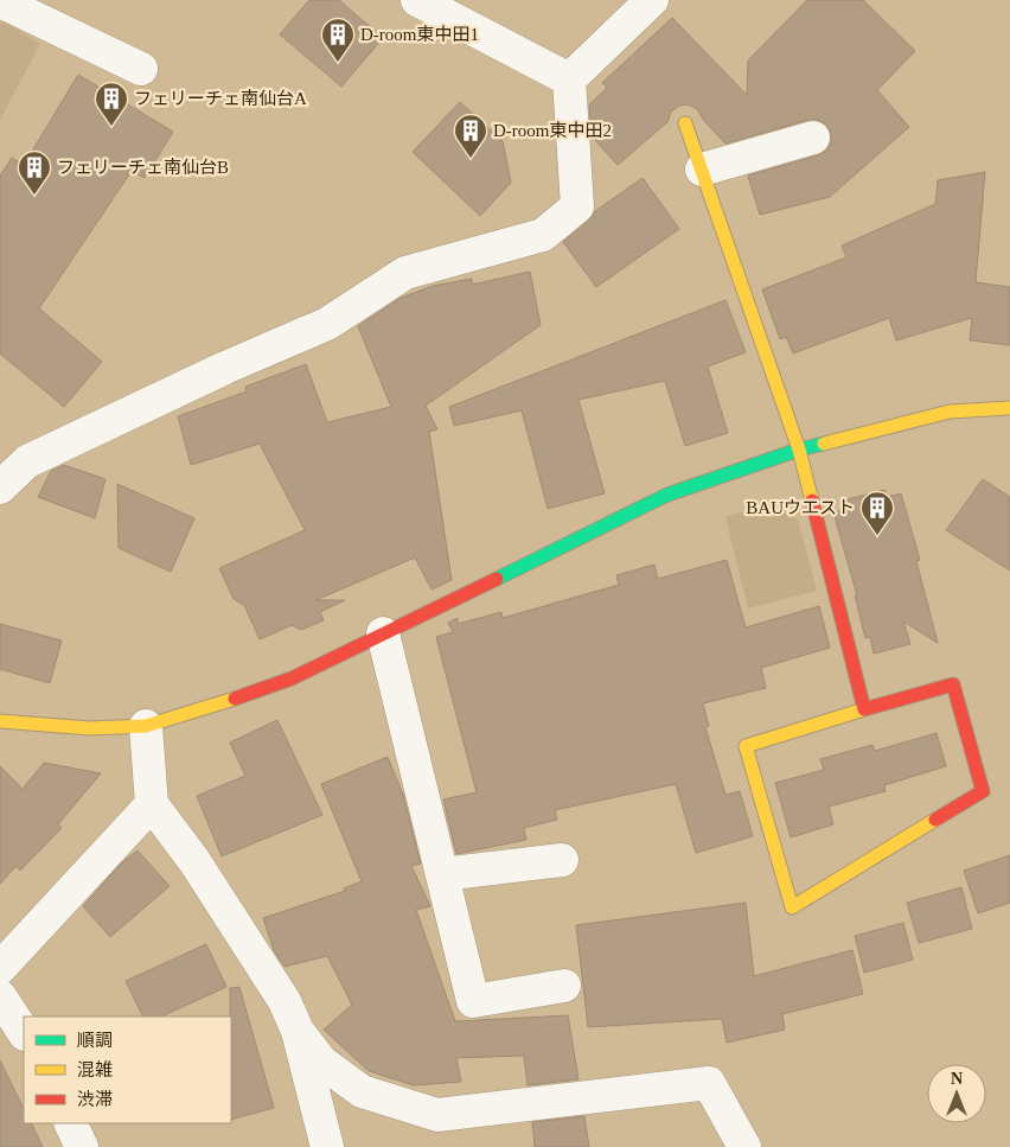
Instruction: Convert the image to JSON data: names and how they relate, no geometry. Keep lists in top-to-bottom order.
{
  "places": {
    "building": [
      "D-room東中田1",
      "フェリーチェ南仙台A",
      "D-room東中田2",
      "フェリーチェ南仙台B",
      "BAUウエスト"
    ]
  },
  "legend": ["順調", "混雑", "渋滞"],
  "north": "top"
}
